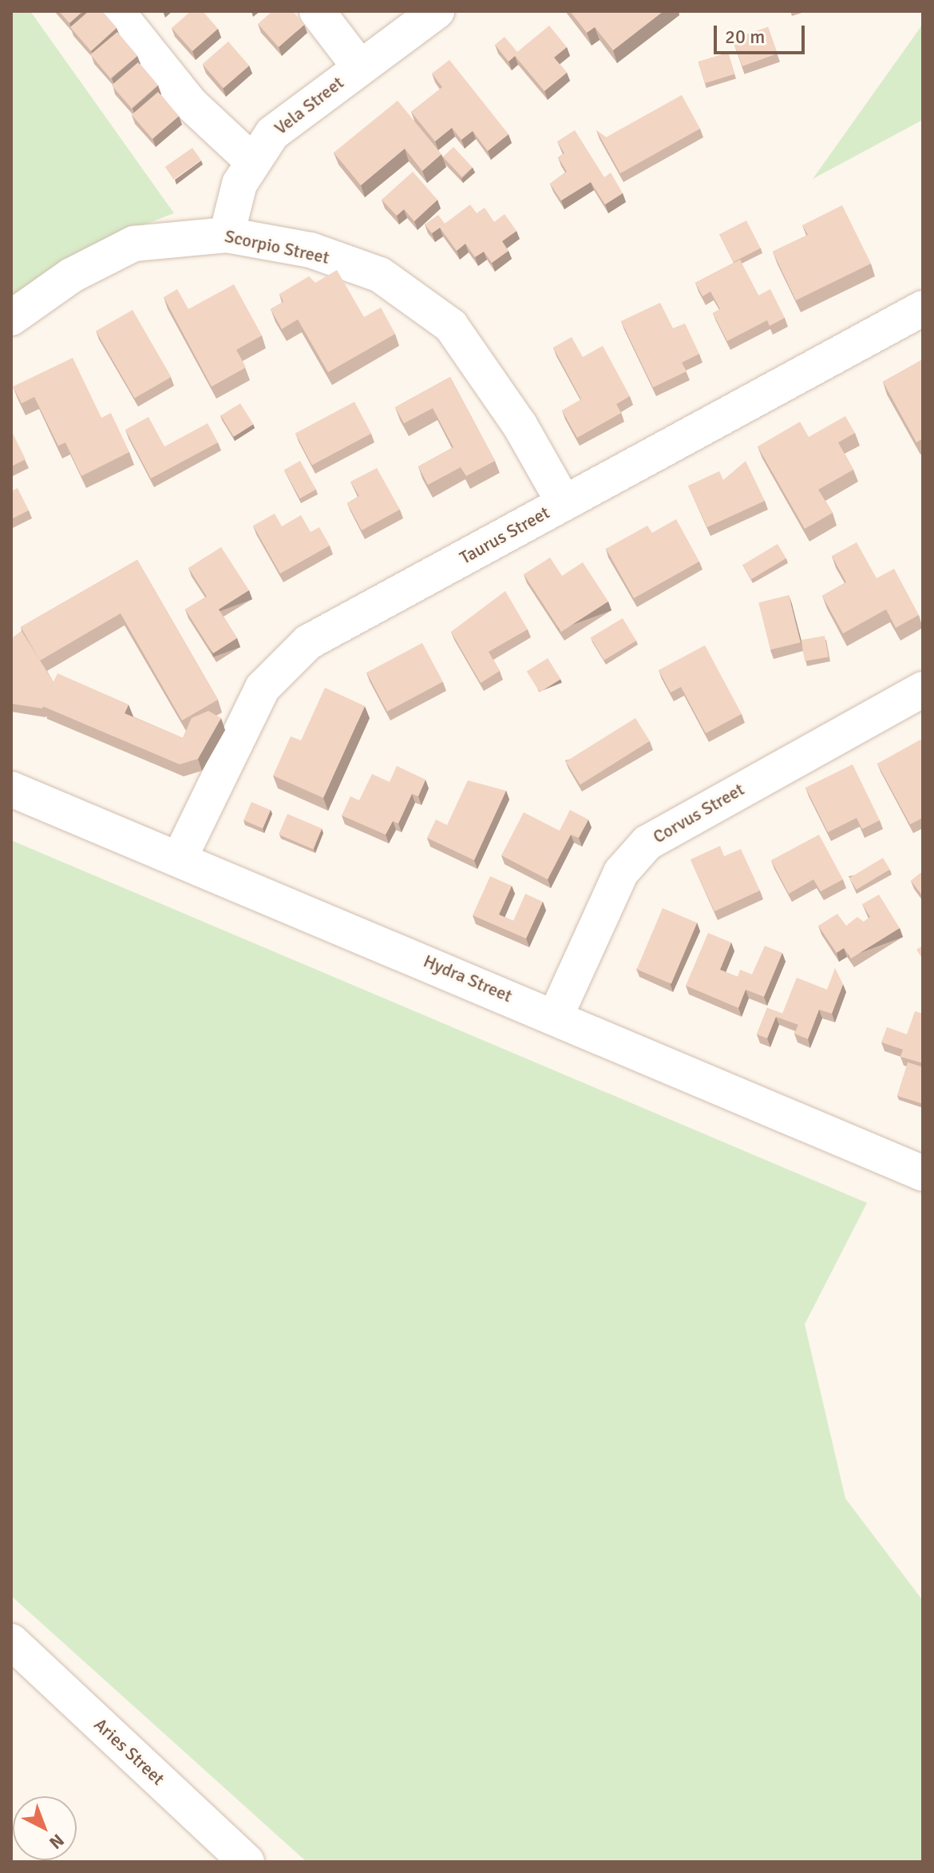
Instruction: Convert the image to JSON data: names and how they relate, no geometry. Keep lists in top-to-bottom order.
{
  "streets": {
    "street": [
      "Vela Street",
      "Scorpio Street",
      "Taurus Street",
      "Corvus Street",
      "Hydra Street",
      "Aries Street"
    ]
  },
  "crossings": [
    ["Vela Street", "Scorpio Street"],
    ["Scorpio Street", "Taurus Street"],
    ["Taurus Street", "Hydra Street"],
    ["Corvus Street", "Hydra Street"]
  ],
  "scale_bar": "20 m",
  "north": "bottom right"
}
